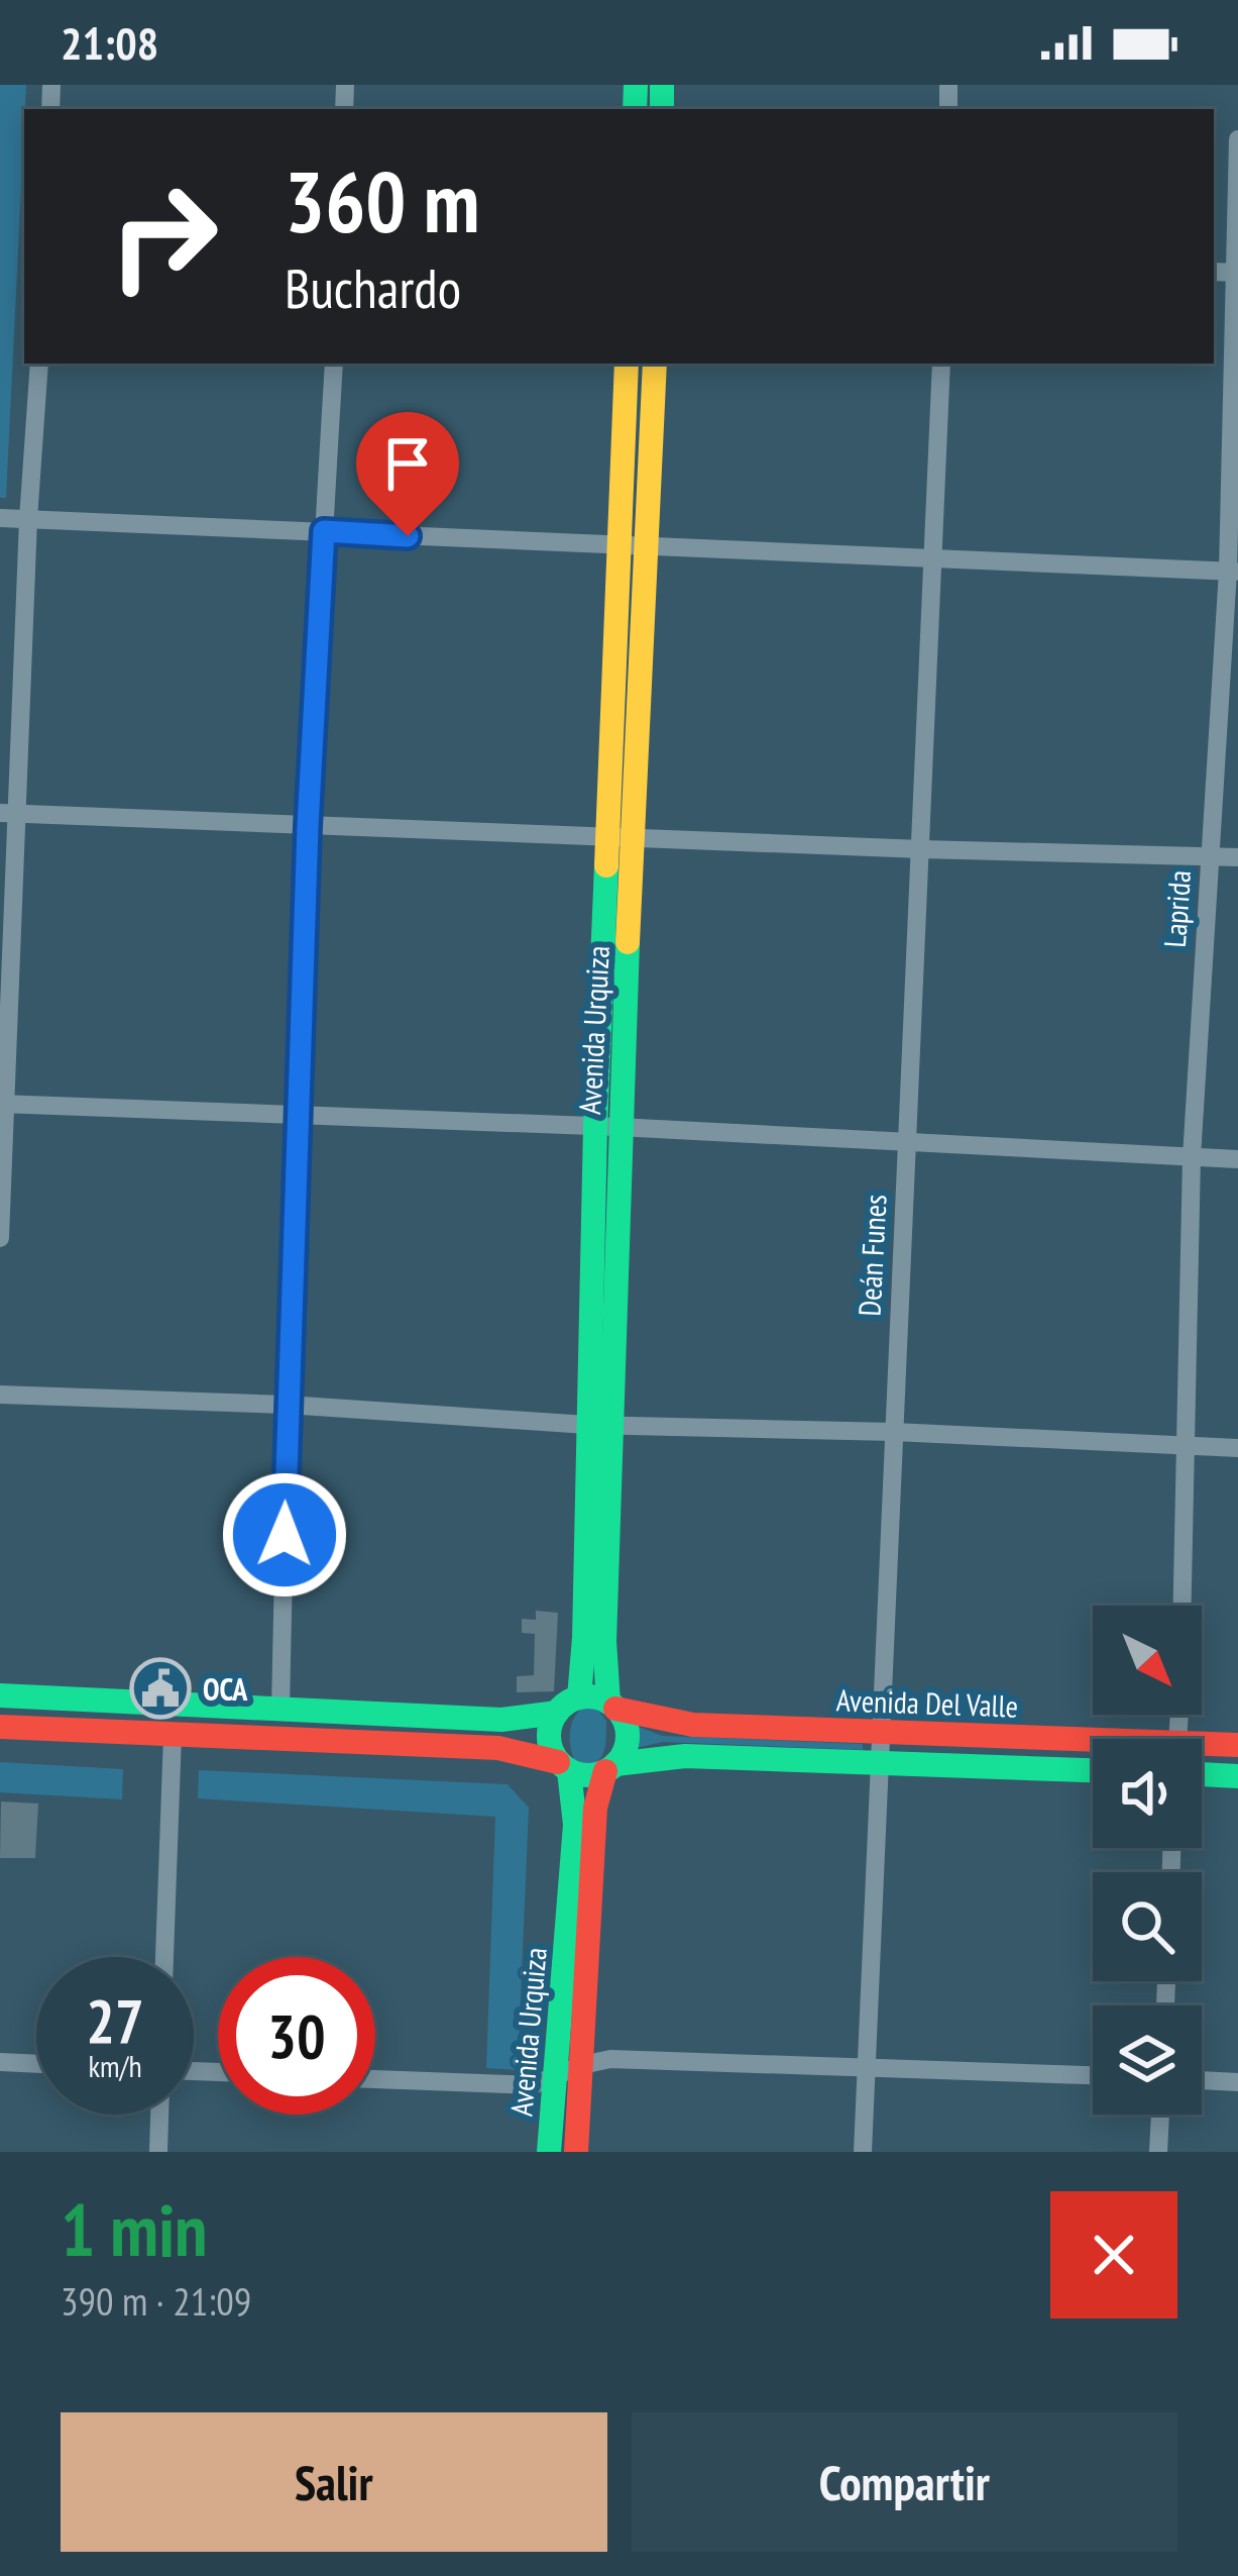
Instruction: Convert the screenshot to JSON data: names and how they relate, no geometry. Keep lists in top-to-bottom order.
{
  "streets": {
    "main road": ["Avenida Urquiza", "Avenida Del Valle"],
    "street": ["Laprida", "Deán Funes"]
  },
  "crossings": [
    ["Avenida Urquiza", "Avenida Del Valle"],
    ["Deán Funes", "Avenida Del Valle"]
  ],
  "places": {
    "public building": ["OCA"]
  },
  "north": "bottom right",
  "page": {
    "status": "21:08",
    "turn": ["360 m", "Buchardo"],
    "speed": "27 km/h",
    "limit": "30",
    "heading": ["1 min", "390 m · 21:09"],
    "buttons": ["Salir", "Compartir"]
  }
}
